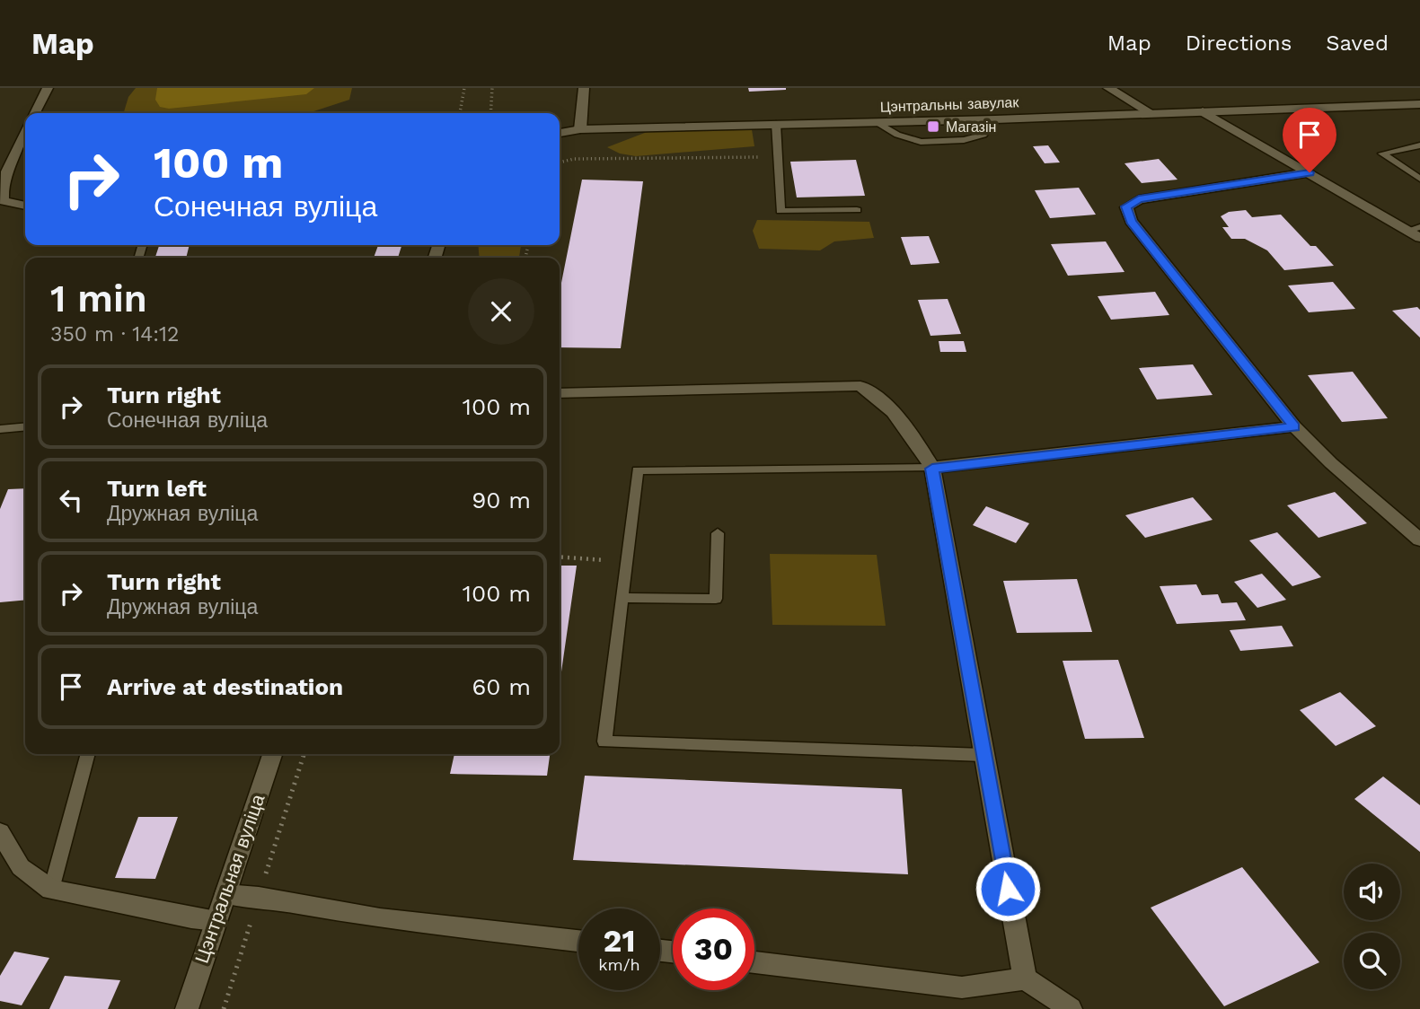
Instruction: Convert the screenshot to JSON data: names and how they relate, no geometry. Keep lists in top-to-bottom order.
{
  "streets": {
    "street": ["Цэнтральны завулак", "Цэнтральная вуліца"]
  },
  "places": {
    "transit": ["Магазін"]
  },
  "page": {
    "header": "Map",
    "nav": ["Map", "Directions", "Saved"],
    "turn": ["100 m", "Сонечная вуліца"],
    "heading": ["1 min", "350 m · 14:12"],
    "list": [
      {
        "name": "Turn right",
        "note": "Сонечная вуліца",
        "value": "100 m"
      },
      {
        "name": "Turn left",
        "note": "Дружная вуліца",
        "value": "90 m"
      },
      {
        "name": "Turn right",
        "note": "Дружная вуліца",
        "value": "100 m"
      },
      {
        "name": "Arrive at destination",
        "value": "60 m"
      }
    ],
    "speed": "21 km/h",
    "limit": "30"
  }
}
